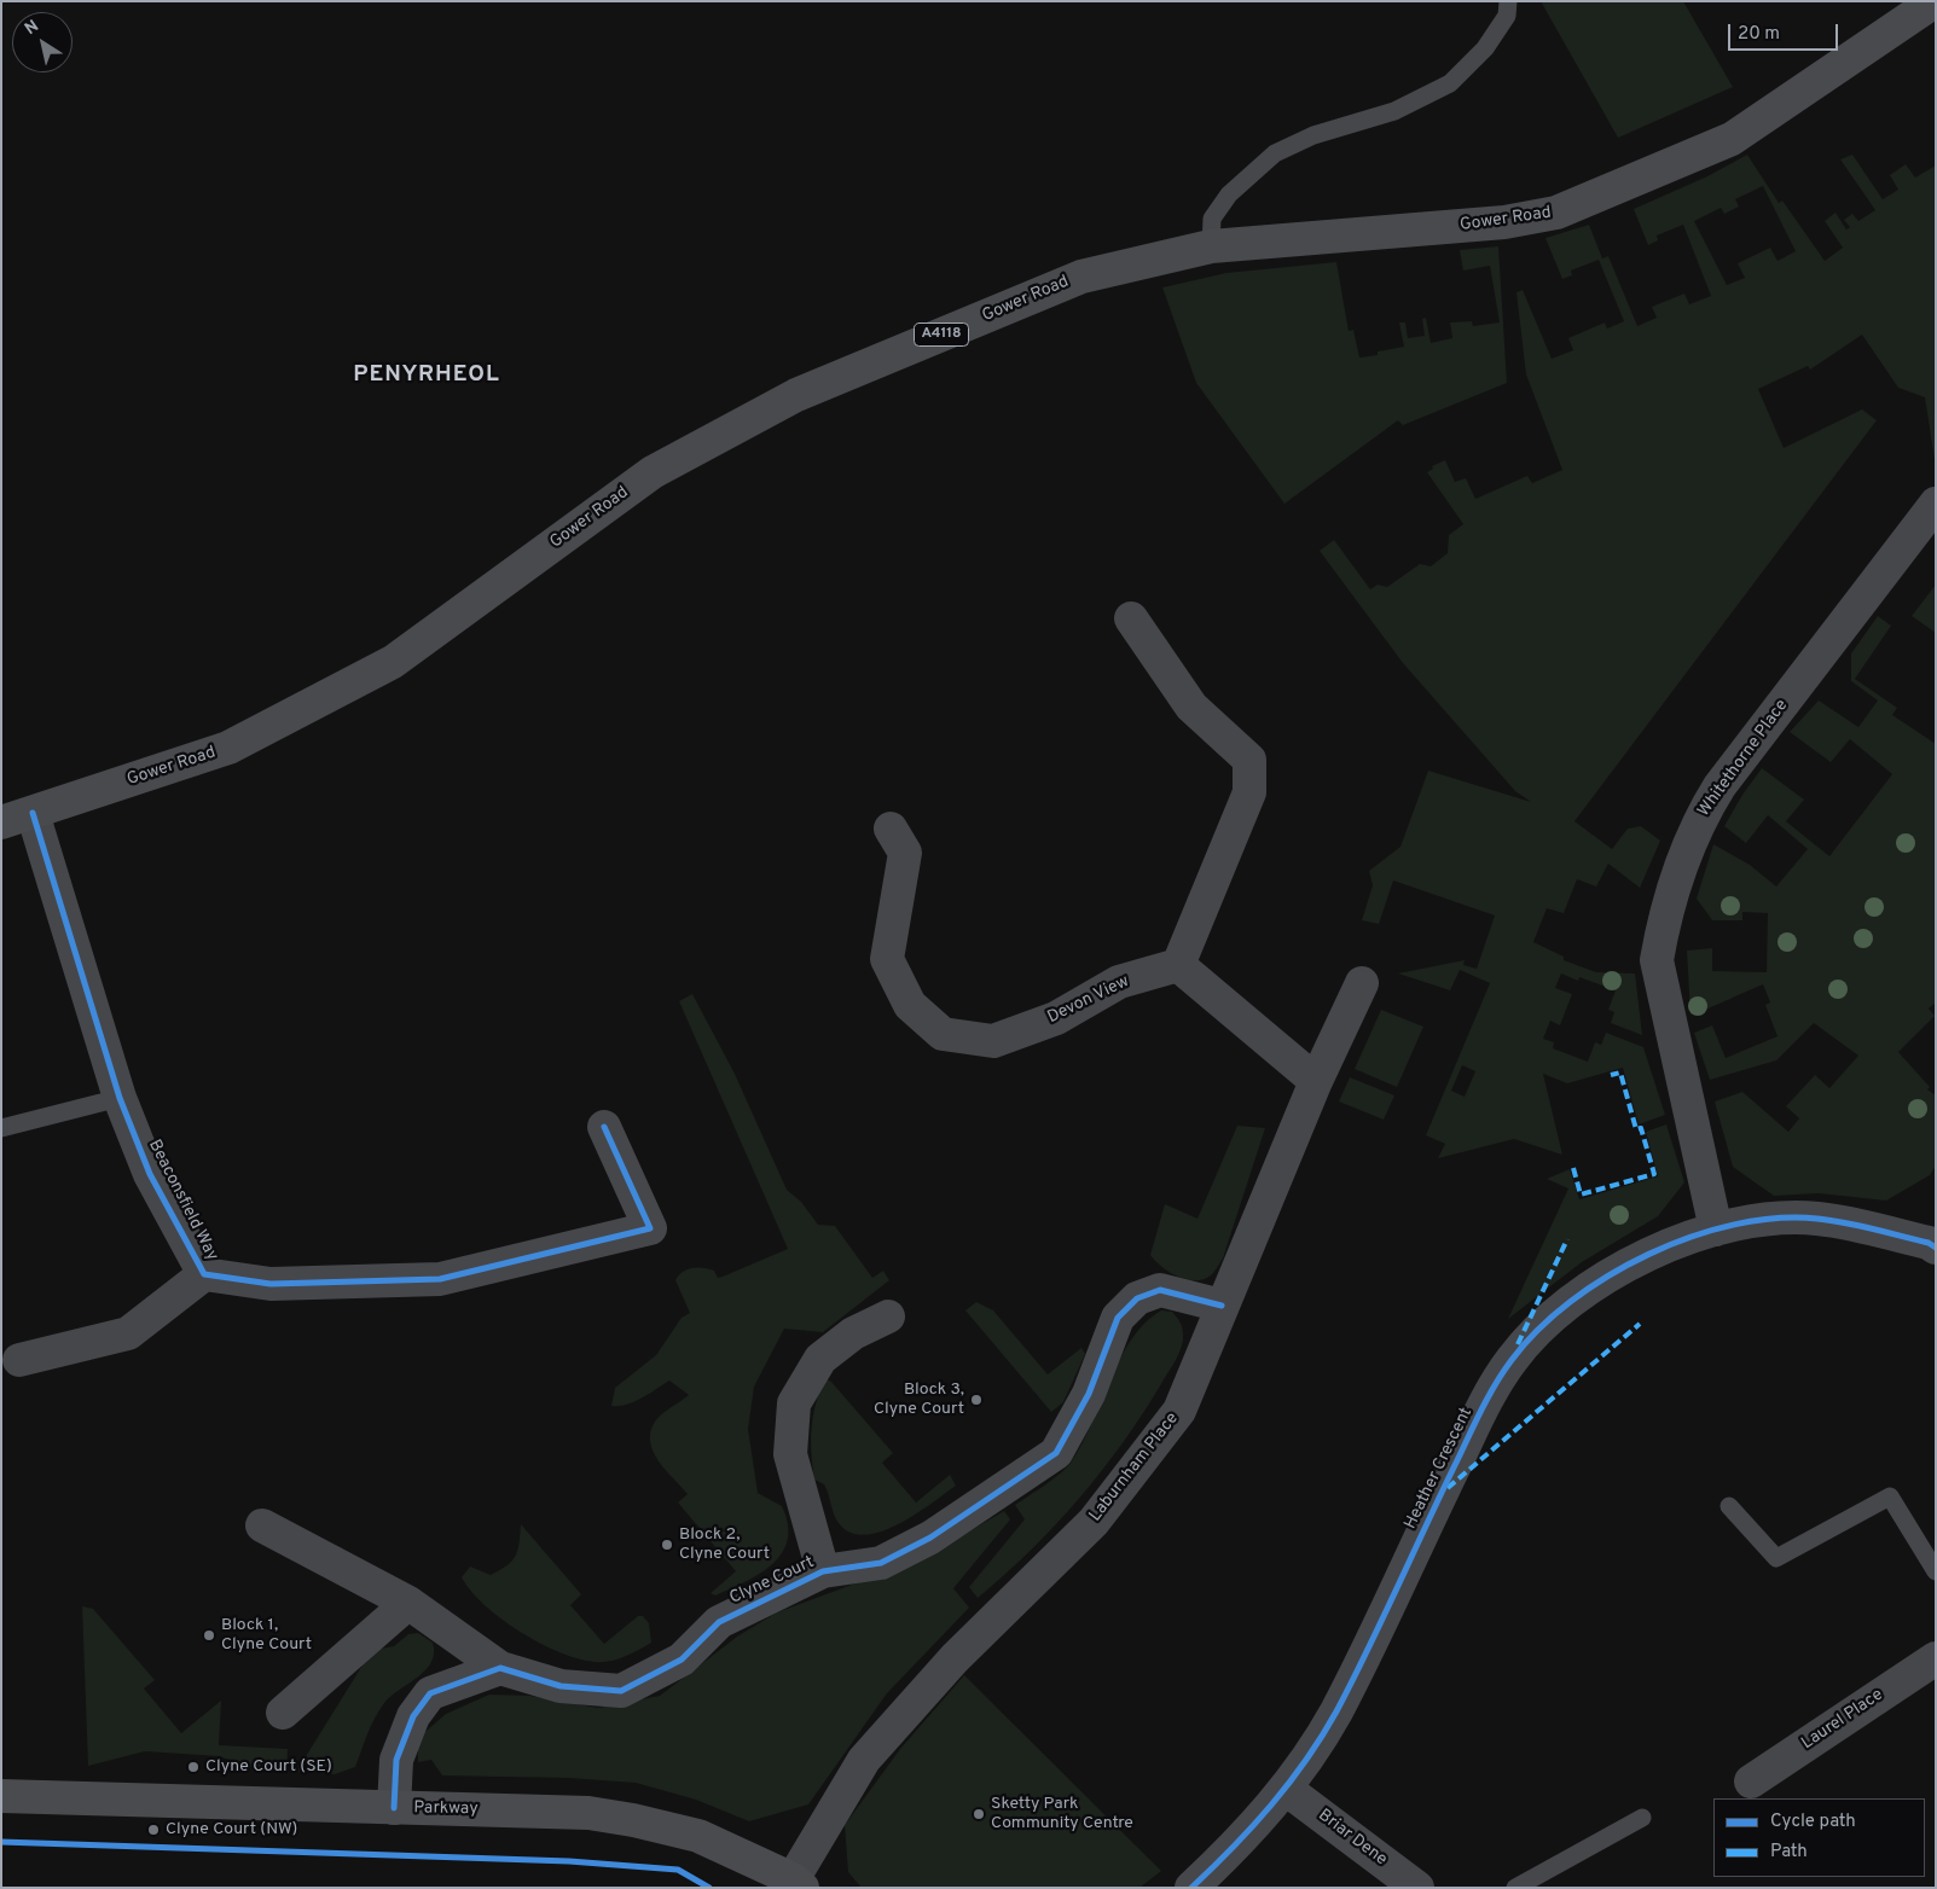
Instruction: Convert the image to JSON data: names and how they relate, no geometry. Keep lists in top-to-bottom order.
{
  "streets": {
    "main road": ["Gower Road", "A4118"],
    "street": [
      "Whitethorne Place",
      "Devon View",
      "Beaconsfield Way",
      "Laburnham Place",
      "Heather Crescent",
      "Clyne Court",
      "Laurel Place",
      "Parkway",
      "Briar Dene"
    ]
  },
  "crossings": [
    ["Gower Road", "Beaconsfield Way"],
    ["Whitethorne Place", "Heather Crescent"],
    ["Laburnham Place", "Clyne Court"],
    ["Laburnham Place", "Parkway"],
    ["Heather Crescent", "Briar Dene"]
  ],
  "districts": ["PENYRHEOL"],
  "places": [
    "Block 3, Clyne Court",
    "Block 2, Clyne Court",
    "Block 1, Clyne Court",
    "Clyne Court (SE)",
    "Sketty Park Community Centre",
    "Clyne Court (NW)"
  ],
  "legend": ["Cycle path", "Path"],
  "scale_bar": "20 m",
  "north": "top left"
}
